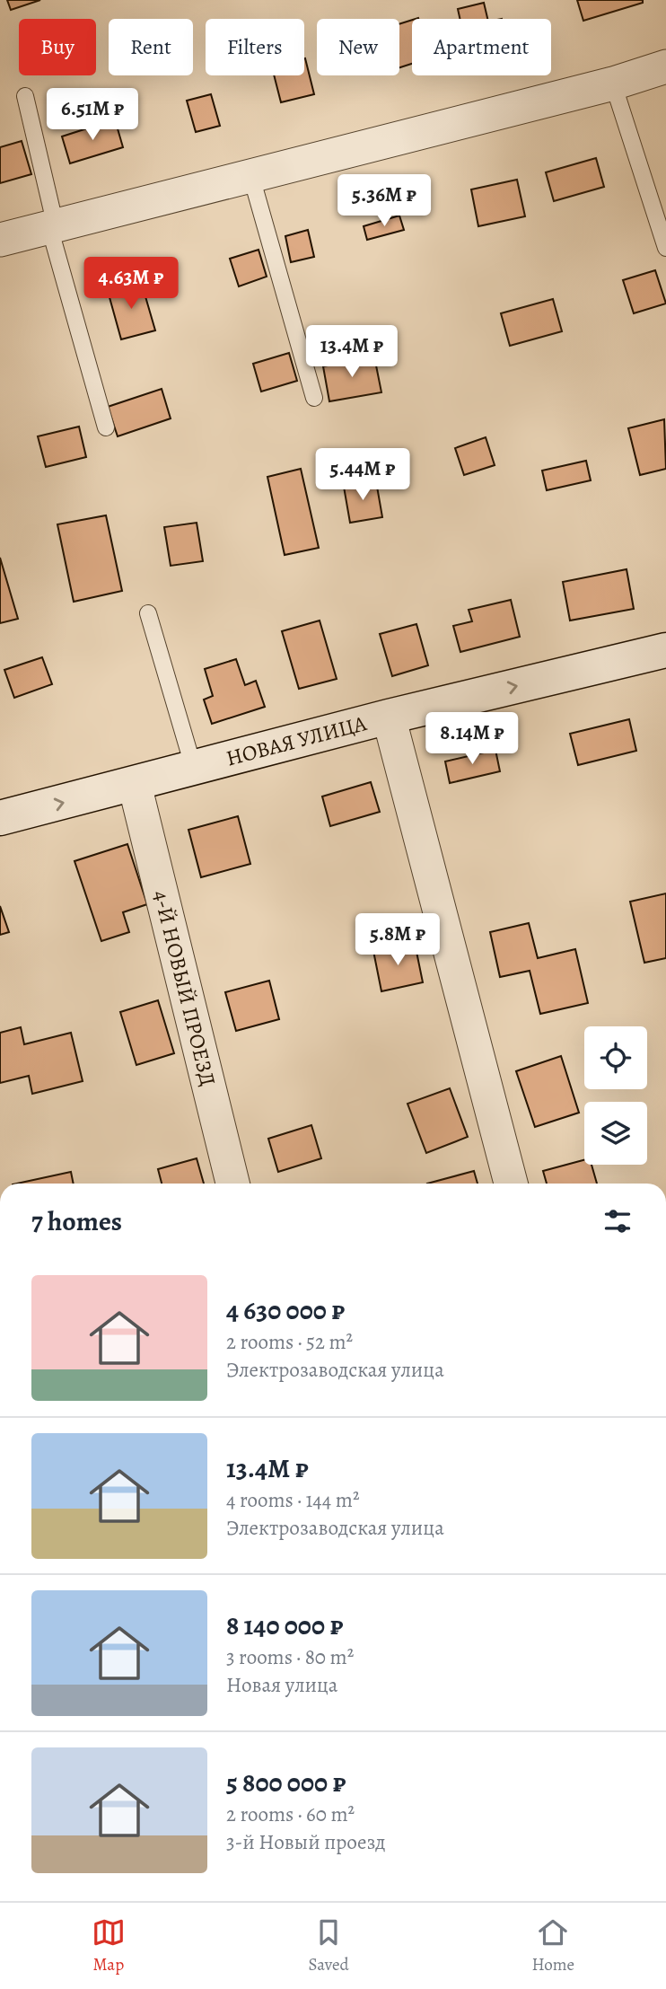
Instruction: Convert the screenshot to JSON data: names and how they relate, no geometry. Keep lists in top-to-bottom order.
{
  "streets": {
    "street": ["НОВАЯ УЛИЦА", "4-Й НОВЫЙ ПРОЕЗД"]
  },
  "crossings": [
    ["НОВАЯ УЛИЦА", "4-Й НОВЫЙ ПРОЕЗД"]
  ],
  "one_way": ["НОВАЯ УЛИЦА"],
  "page": {
    "chip": [
      "Buy",
      "Rent",
      "Filters",
      "New",
      "Apartment"
    ],
    "price": [
      "6.51M ₽",
      "5.36M ₽",
      "4.63M ₽",
      "13.4M ₽",
      "5.44M ₽",
      "8.14M ₽",
      "5.8M ₽"
    ],
    "heading": "7 homes",
    "list": [
      {
        "name": "4 630 000 ₽",
        "note": "2 rooms · 52 m² · Электрозаводская улица"
      },
      {
        "name": "13.4M ₽",
        "note": "4 rooms · 144 m² · Электрозаводская улица"
      },
      {
        "name": "8 140 000 ₽",
        "note": "3 rooms · 80 m² · Новая улица"
      },
      {
        "name": "5 800 000 ₽",
        "note": "2 rooms · 60 m² · 3-й Новый проезд"
      }
    ],
    "tabs": ["Map", "Saved", "Home"]
  }
}
